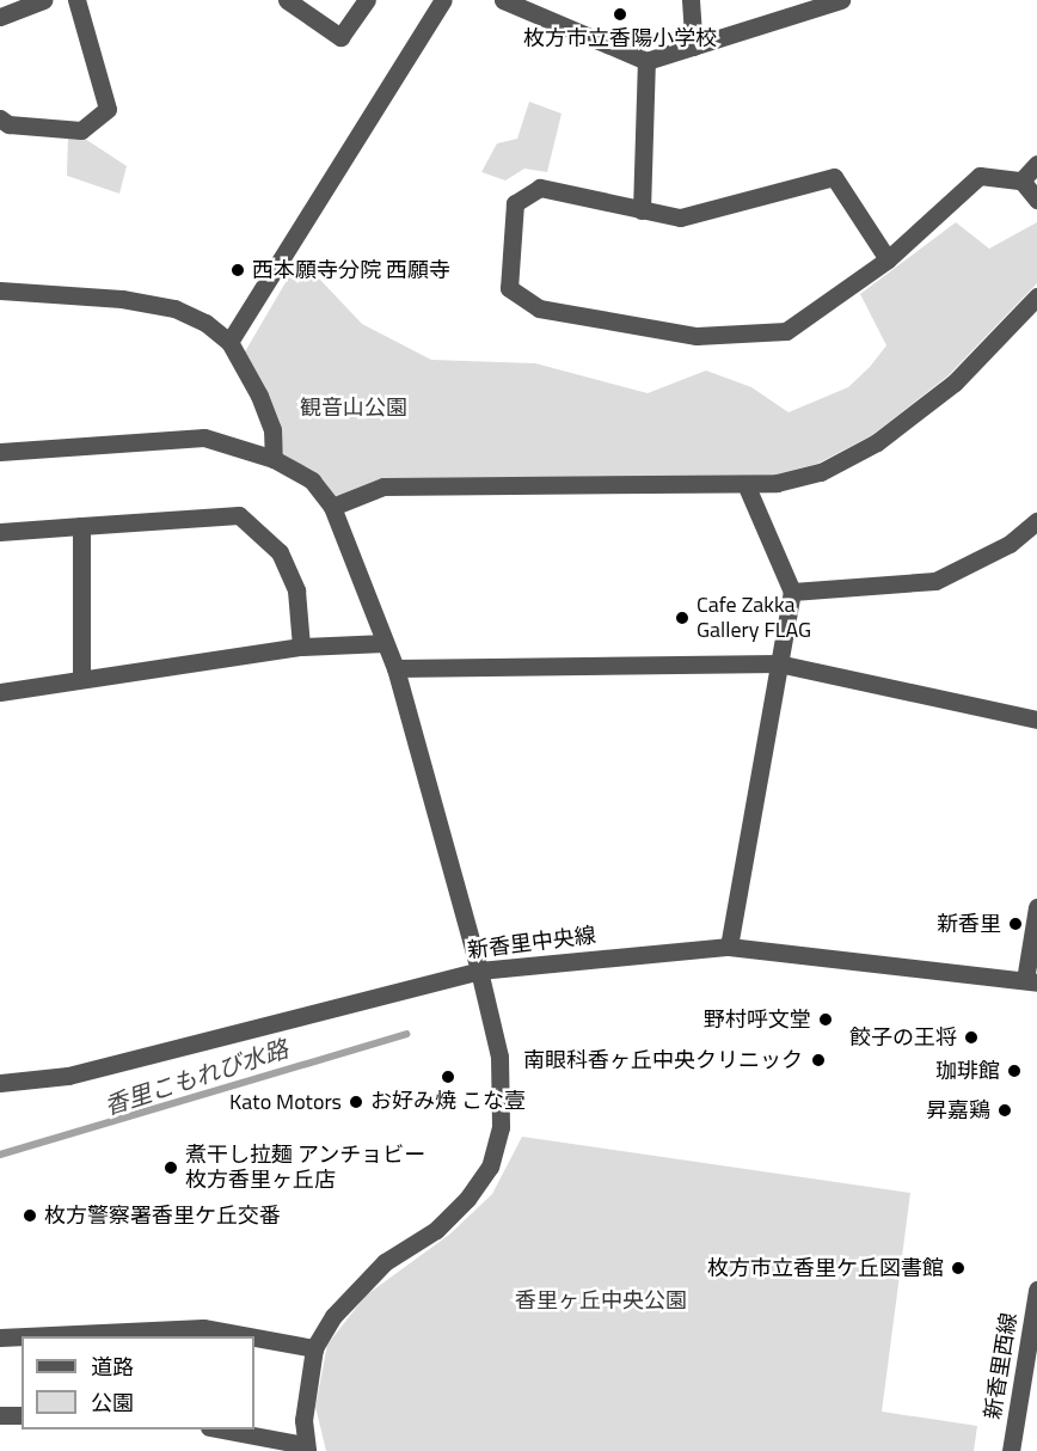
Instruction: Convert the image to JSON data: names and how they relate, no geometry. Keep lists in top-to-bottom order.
{
  "streets": {
    "street": ["新香里中央線", "新香里西線"]
  },
  "water": ["香里こもれび水路"],
  "parks": ["観音山公園", "香里ヶ丘中央公園"],
  "places": [
    "枚方市立香陽小学校",
    "西本願寺分院 西願寺",
    "Cafe Zakka Gallery FLAG",
    "新香里",
    "野村呼文堂",
    "餃子の王将",
    "南眼科香ヶ丘中央クリニック",
    "珈琲館",
    "お好み焼 こな壹",
    "Kato Motors",
    "昇嘉鶏",
    "煮干し拉麺 アンチョビー 枚方香里ヶ丘店",
    "枚方警察署香里ケ丘交番",
    "枚方市立香里ケ丘図書館"
  ],
  "legend": ["道路", "公園"]
}
